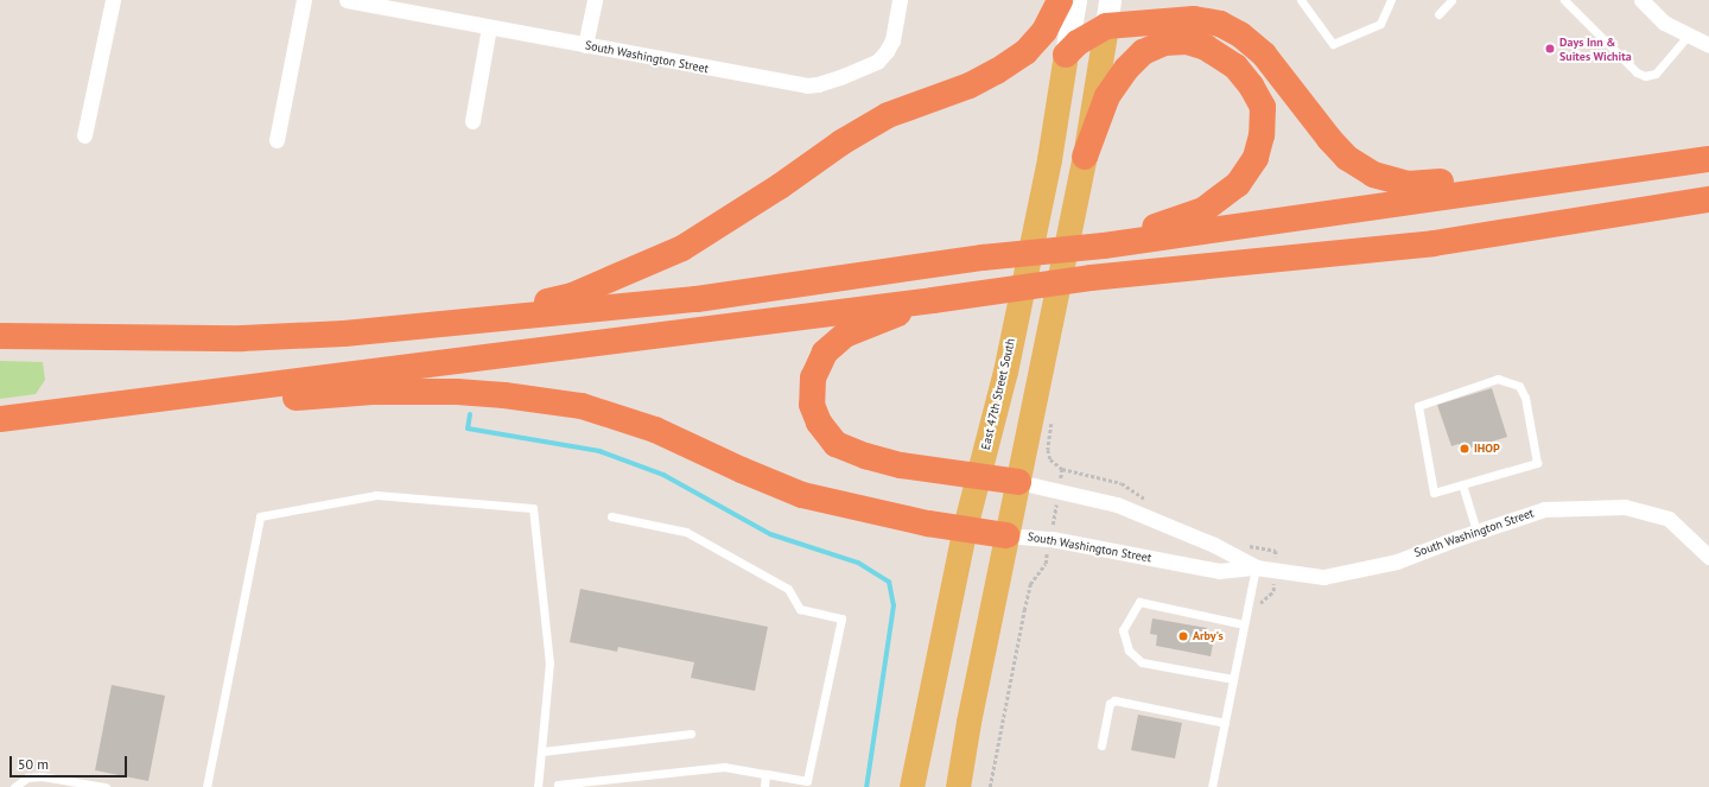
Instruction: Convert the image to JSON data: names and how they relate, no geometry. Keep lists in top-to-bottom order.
{
  "streets": {
    "main road": ["East 47th Street South"],
    "street": ["South Washington Street"]
  },
  "places": ["Days Inn & Suites Wichita", "IHOP", "Arby's"],
  "scale_bar": "50 m"
}
